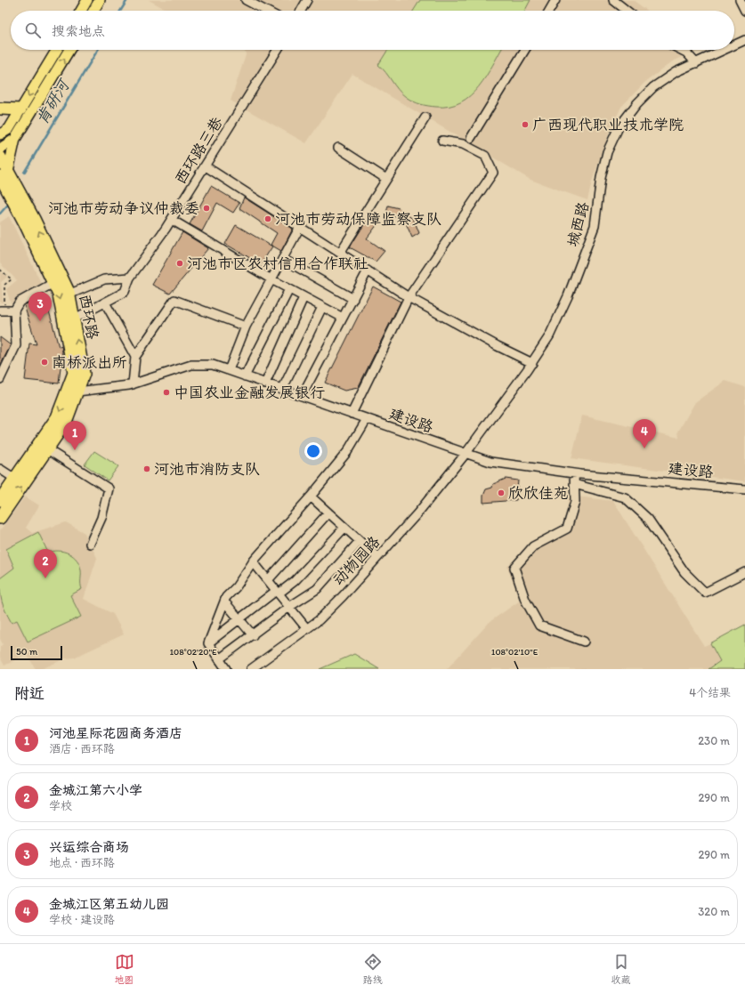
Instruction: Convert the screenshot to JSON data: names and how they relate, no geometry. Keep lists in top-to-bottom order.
{
  "streets": {
    "highway": ["西环路"],
    "street": [
      "西环路三巷",
      "城西路",
      "建设路",
      "动物园路"
    ]
  },
  "crossings": [
    ["西环路三巷", "西环路"],
    ["城西路", "建设路"],
    ["城西路", "动物园路"],
    ["西环路", "建设路"],
    ["建设路", "动物园路"]
  ],
  "water": ["肯研河"],
  "places": [
    "广西现代职业技术学院",
    "河池市劳动争议仲裁委",
    "河池市劳动保障监察支队",
    "河池市区农村信用合作联社",
    "南桥派出所",
    "中国农业金融发展银行",
    "河池市消防支队",
    "欣欣佳苑"
  ],
  "scale_bar": "50 m",
  "page": {
    "search": "搜索地点",
    "pins": [
      "3",
      "4",
      "1",
      "2"
    ],
    "scale": "50 m",
    "heading": ["附近", "4个结果"],
    "list": [
      {
        "mark": "1",
        "name": "河池星际花园商务酒店",
        "note": "酒店 · 西环路",
        "value": "230 m"
      },
      {
        "mark": "2",
        "name": "金城江第六小学",
        "note": "学校",
        "value": "290 m"
      },
      {
        "mark": "3",
        "name": "兴运综合商场",
        "note": "地点 · 西环路",
        "value": "290 m"
      },
      {
        "mark": "4",
        "name": "金城江区第五幼儿园",
        "note": "学校 · 建设路",
        "value": "320 m"
      }
    ],
    "nav": ["地图", "路线", "收藏"]
  },
  "coordinates": ["108°02'20\"E", "108°02'10\"E"]
}
